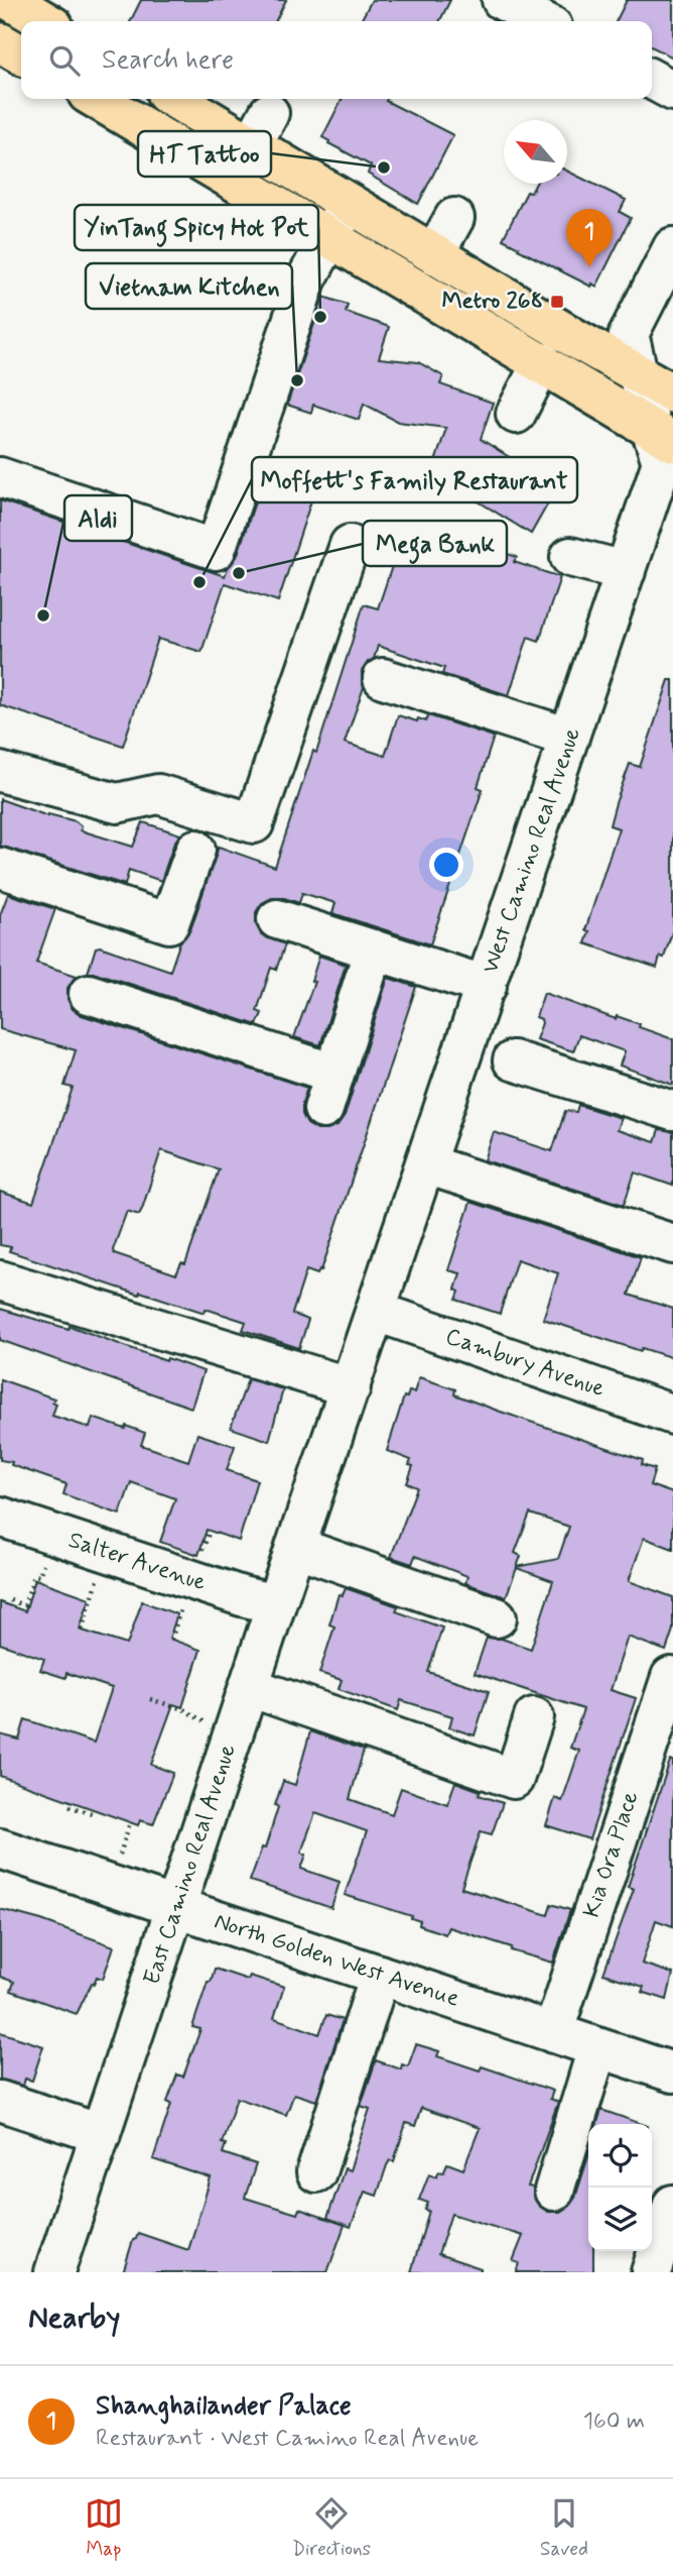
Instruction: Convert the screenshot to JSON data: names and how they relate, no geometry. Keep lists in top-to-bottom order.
{
  "streets": {
    "street": [
      "West Camino Real Avenue",
      "Cambury Avenue",
      "Salter Avenue",
      "Kia Ora Place",
      "East Camino Real Avenue",
      "North Golden West Avenue"
    ]
  },
  "crossings": [
    ["West Camino Real Avenue", "Cambury Avenue"],
    ["West Camino Real Avenue", "East Camino Real Avenue"],
    ["Salter Avenue", "East Camino Real Avenue"],
    ["Kia Ora Place", "North Golden West Avenue"],
    ["East Camino Real Avenue", "North Golden West Avenue"]
  ],
  "places": {
    "other": [
      "HT Tattoo",
      "YinTang Spicy Hot Pot",
      "Vietnam Kitchen",
      "Mega Bank",
      "Moffett's Family Restaurant",
      "Aldi"
    ],
    "transit": ["Metro 268"]
  },
  "north": "top left",
  "page": {
    "search": "Search here",
    "pins": "1",
    "heading": "Nearby",
    "list": [
      {
        "mark": "1",
        "name": "Shanghailander Palace",
        "note": "Restaurant · West Camino Real Avenue",
        "value": "160 m"
      }
    ],
    "nav": ["Map", "Directions", "Saved"]
  }
}
